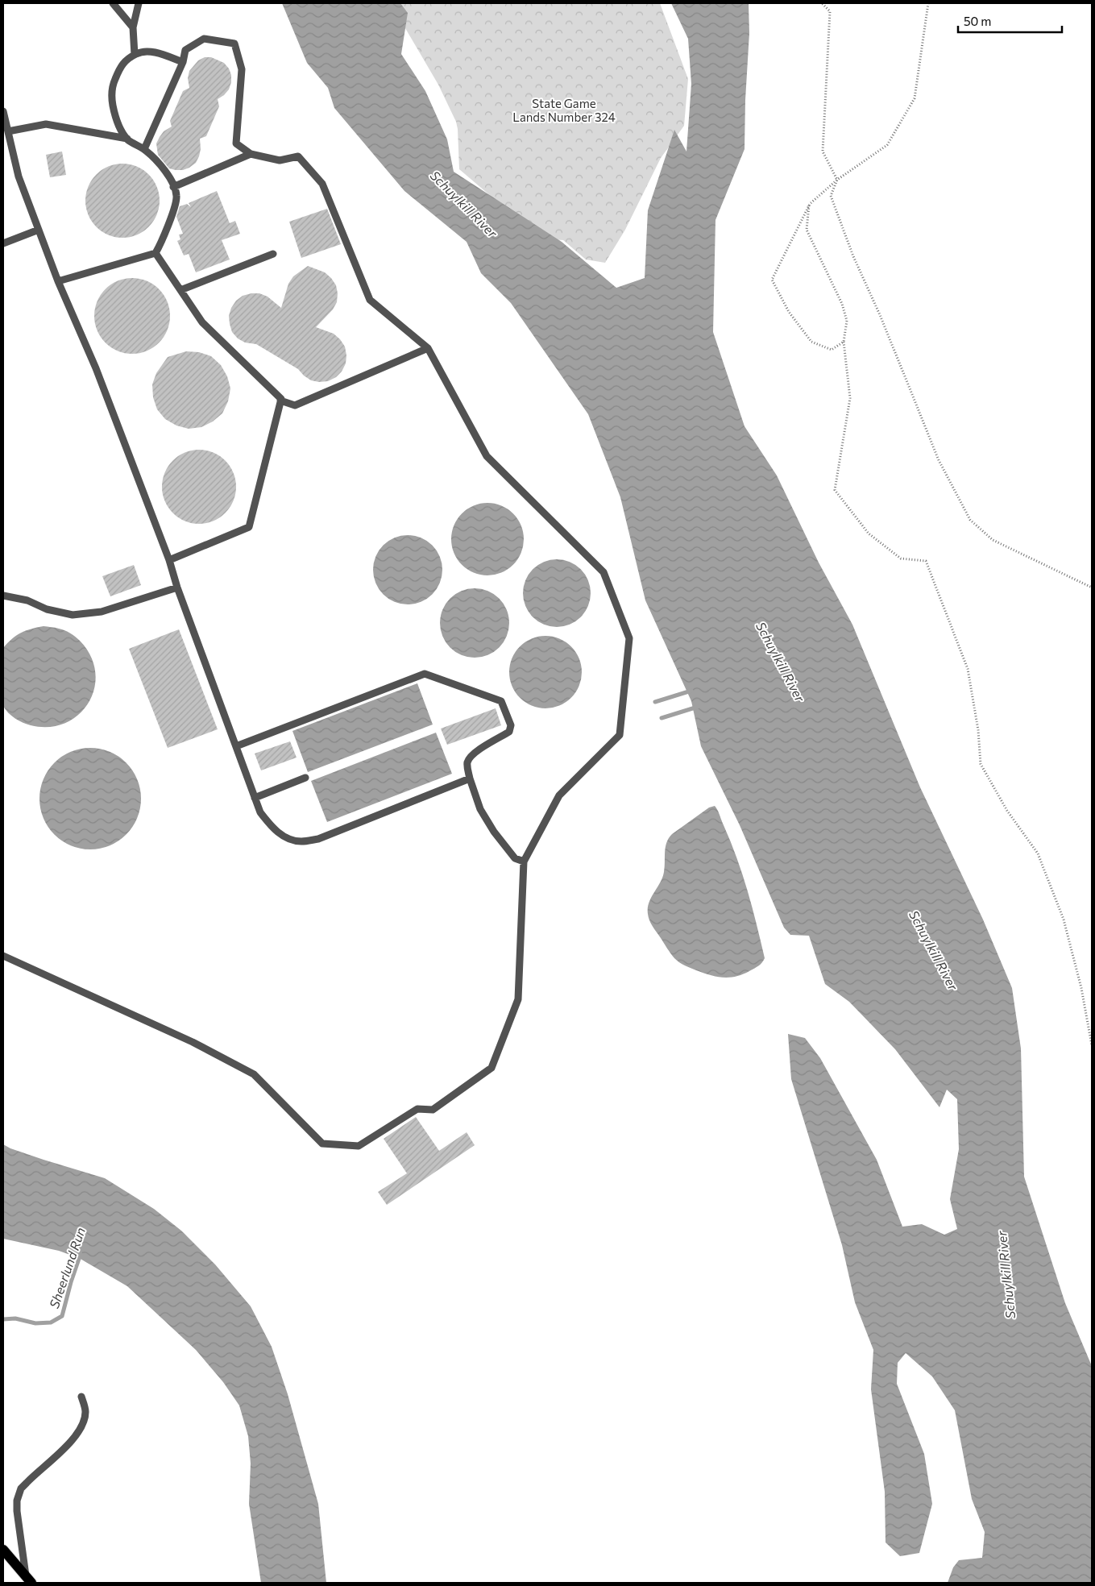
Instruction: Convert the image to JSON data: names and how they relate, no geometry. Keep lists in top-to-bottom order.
{
  "water": ["Schuylkill River", "Sheerlund Run"],
  "parks": ["State Game Lands Number 324"],
  "scale_bar": "50 m"
}
